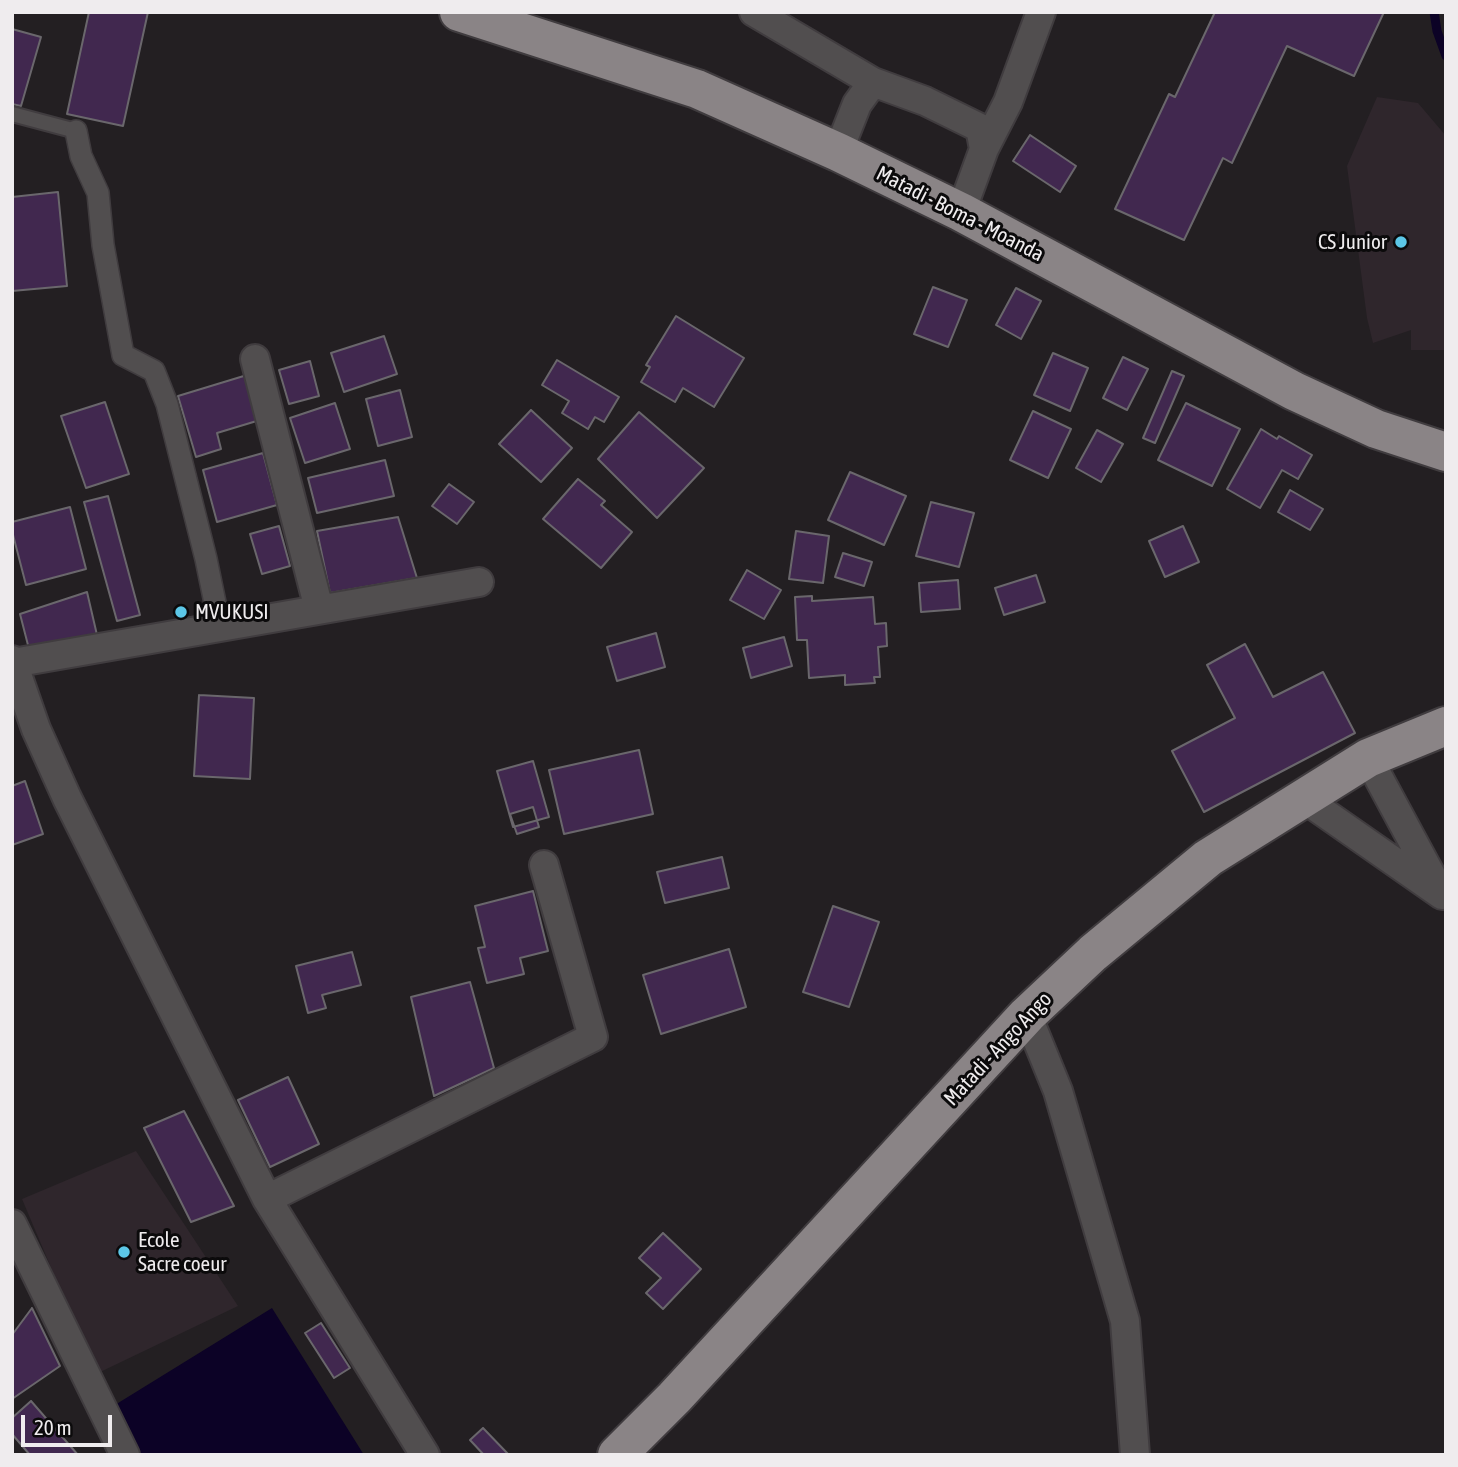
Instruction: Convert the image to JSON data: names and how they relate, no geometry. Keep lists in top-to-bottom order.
{
  "streets": {
    "highway": ["Matadi - Boma - Moanda", "Matadi - Ango Ango"]
  },
  "places": ["CS Junior", "MVUKUSI", "Ecole Sacre coeur"],
  "scale_bar": "20 m"
}
